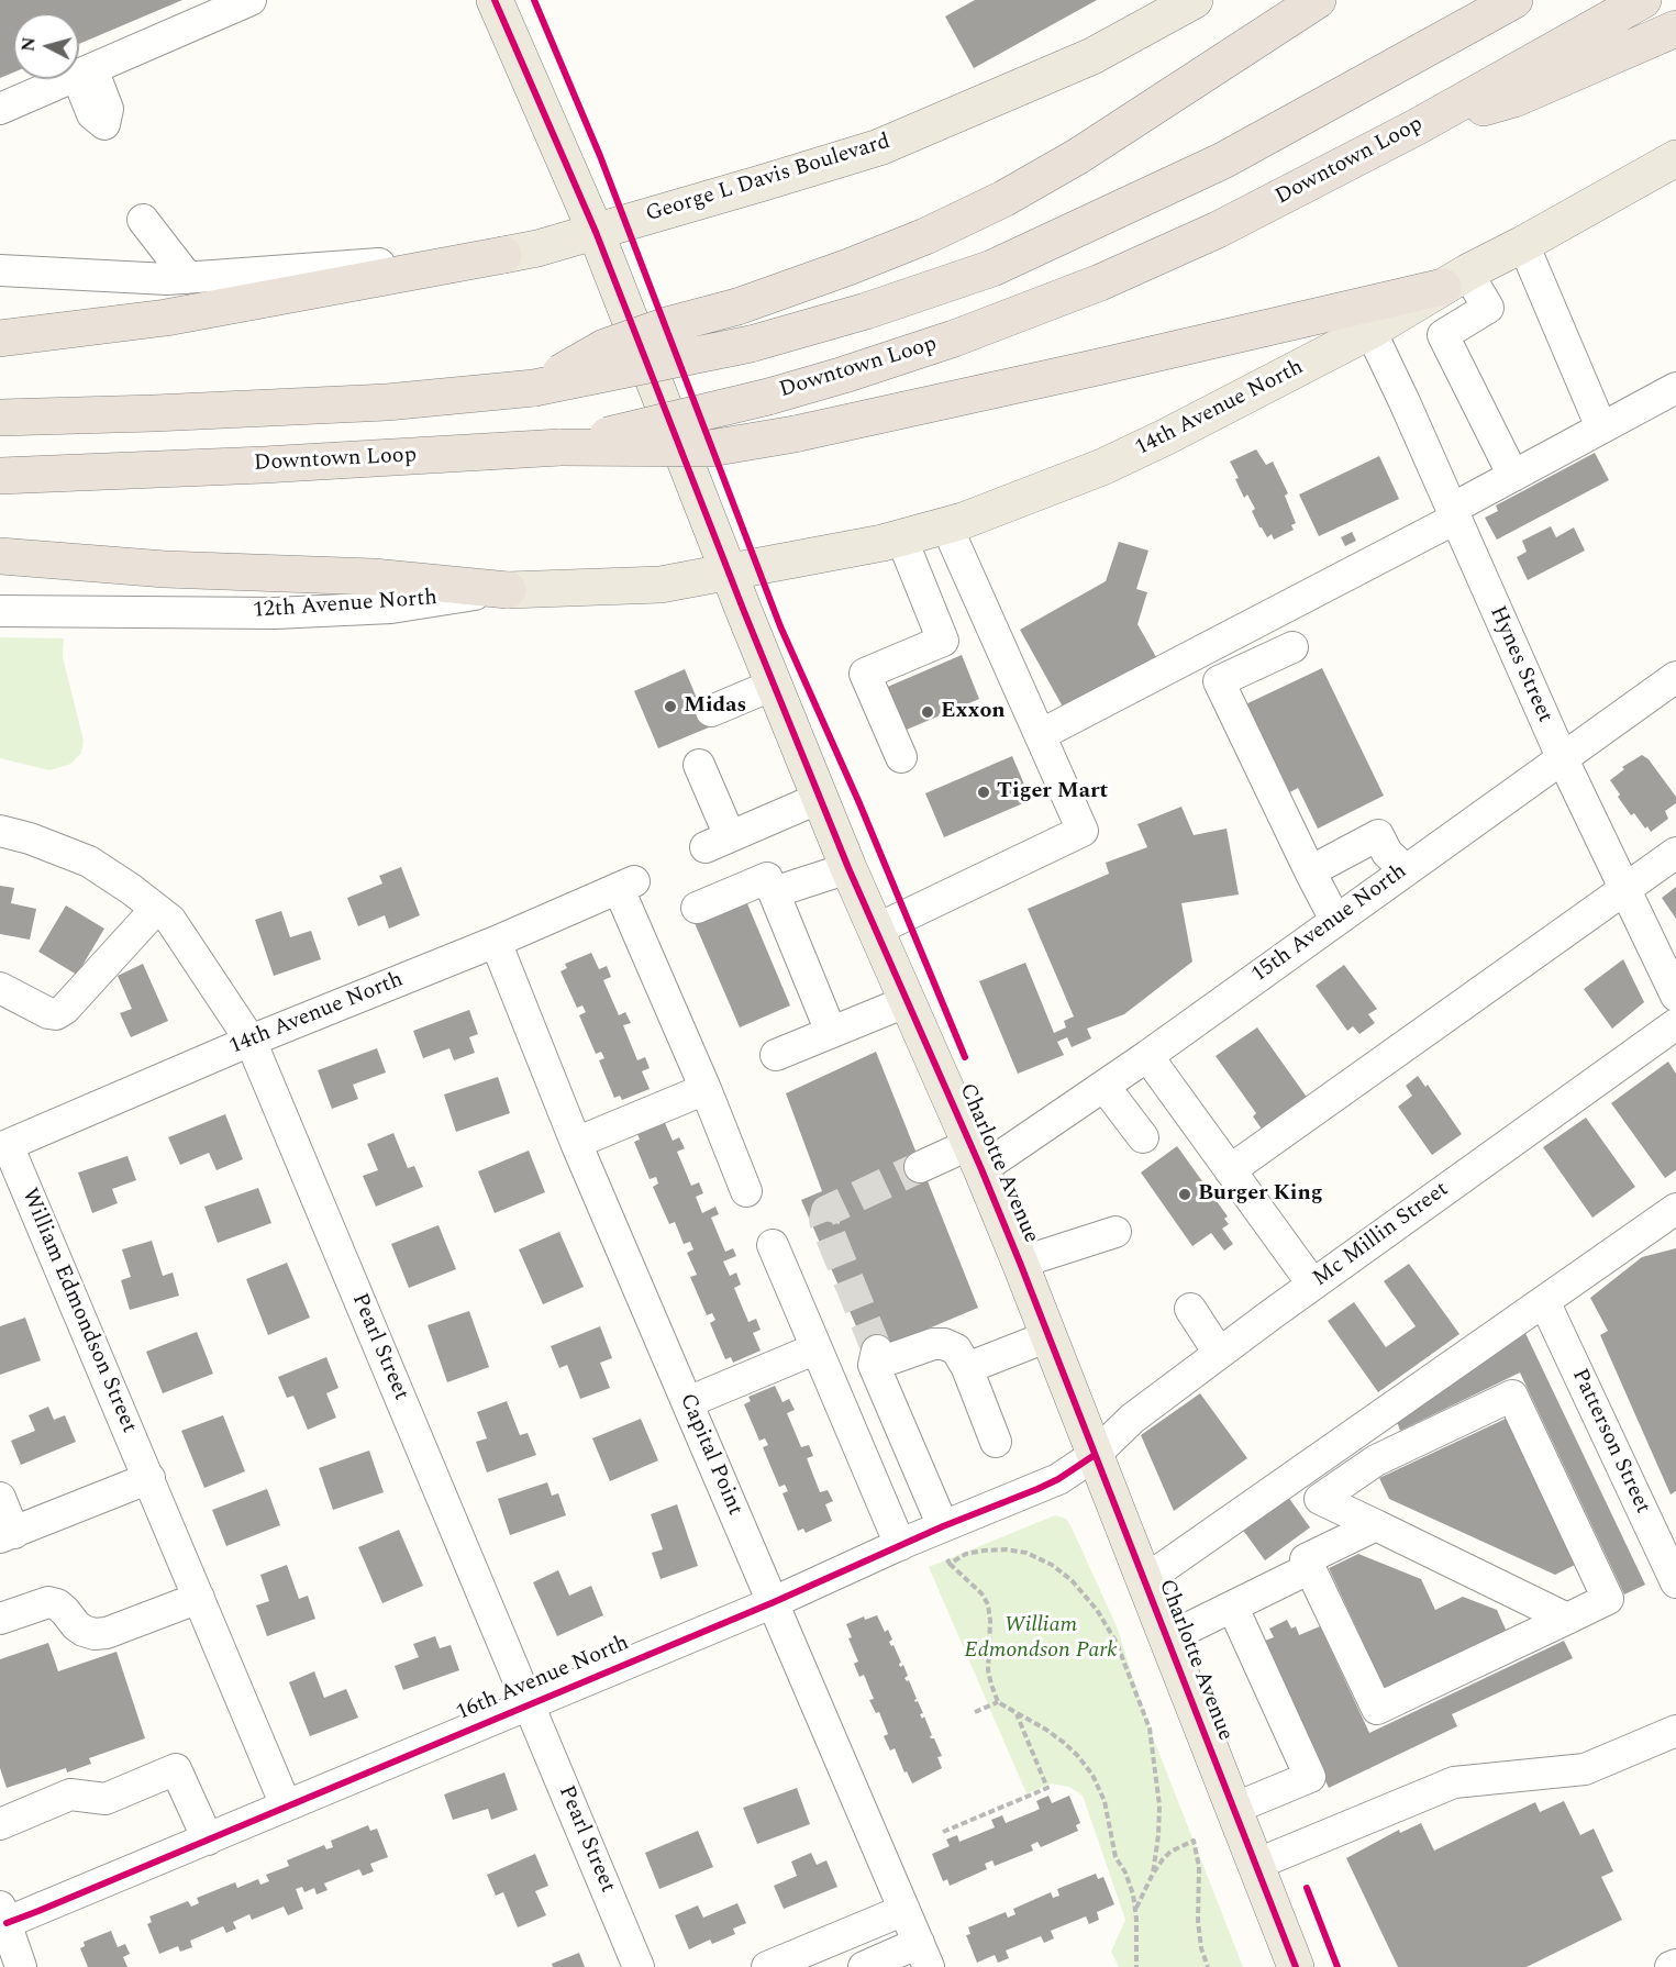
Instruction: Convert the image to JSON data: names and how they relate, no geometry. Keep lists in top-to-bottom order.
{
  "streets": {
    "highway": ["Downtown Loop"],
    "main road": [
      "George L Davis Boulevard",
      "14th Avenue North",
      "12th Avenue North",
      "Charlotte Avenue"
    ],
    "street": [
      "Hynes Street",
      "15th Avenue North",
      "Mc Millin Street",
      "William Edmondson Street",
      "Pearl Street",
      "Patterson Street",
      "Capital Point",
      "16th Avenue North"
    ]
  },
  "crossings": [
    ["George L Davis Boulevard", "Charlotte Avenue"],
    ["14th Avenue North", "12th Avenue North"],
    ["14th Avenue North", "Hynes Street"],
    ["14th Avenue North", "Charlotte Avenue"],
    ["14th Avenue North", "William Edmondson Street"],
    ["14th Avenue North", "Pearl Street"],
    ["14th Avenue North", "Capital Point"],
    ["12th Avenue North", "Charlotte Avenue"],
    ["Hynes Street", "15th Avenue North"],
    ["15th Avenue North", "Charlotte Avenue"],
    ["Charlotte Avenue", "Mc Millin Street"],
    ["Charlotte Avenue", "16th Avenue North"],
    ["Mc Millin Street", "16th Avenue North"],
    ["William Edmondson Street", "16th Avenue North"],
    ["Pearl Street", "16th Avenue North"],
    ["Capital Point", "16th Avenue North"]
  ],
  "parks": ["William Edmondson Park"],
  "places": [
    "Midas",
    "Exxon",
    "Tiger Mart",
    "Burger King"
  ],
  "north": "left"
}
